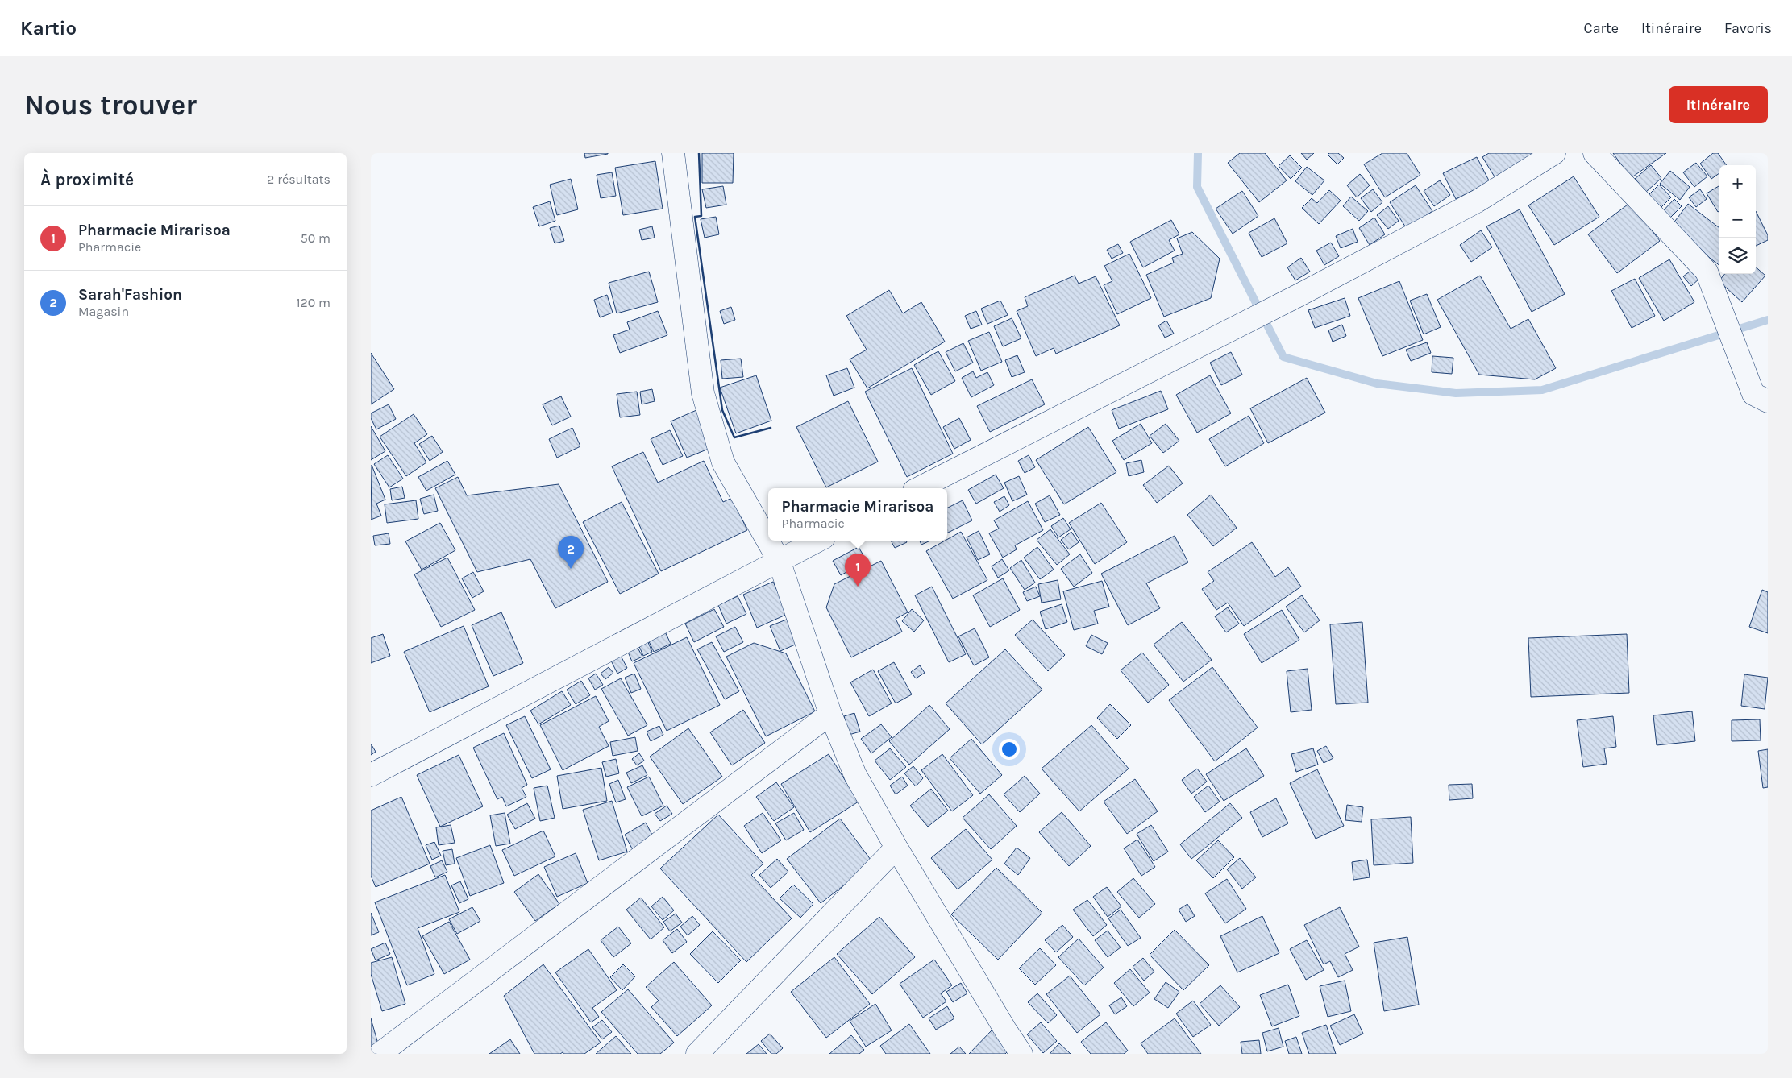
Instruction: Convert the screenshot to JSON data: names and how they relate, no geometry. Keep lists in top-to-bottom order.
{
  "page": {
    "header": "Kartio",
    "nav": ["Carte", "Itinéraire", "Favoris"],
    "buttons": "Itinéraire",
    "title": "Nous trouver",
    "heading": ["À proximité", "2 résultats"],
    "map_buttons": ["+", "−"],
    "list": [
      {
        "mark": "1",
        "name": "Pharmacie Mirarisoa",
        "note": "Pharmacie",
        "value": "50 m"
      },
      {
        "mark": "2",
        "name": "Sarah'Fashion",
        "note": "Magasin",
        "value": "120 m"
      }
    ],
    "popup": ["Pharmacie Mirarisoa", "Pharmacie"],
    "pins": ["2", "1"]
  }
}
